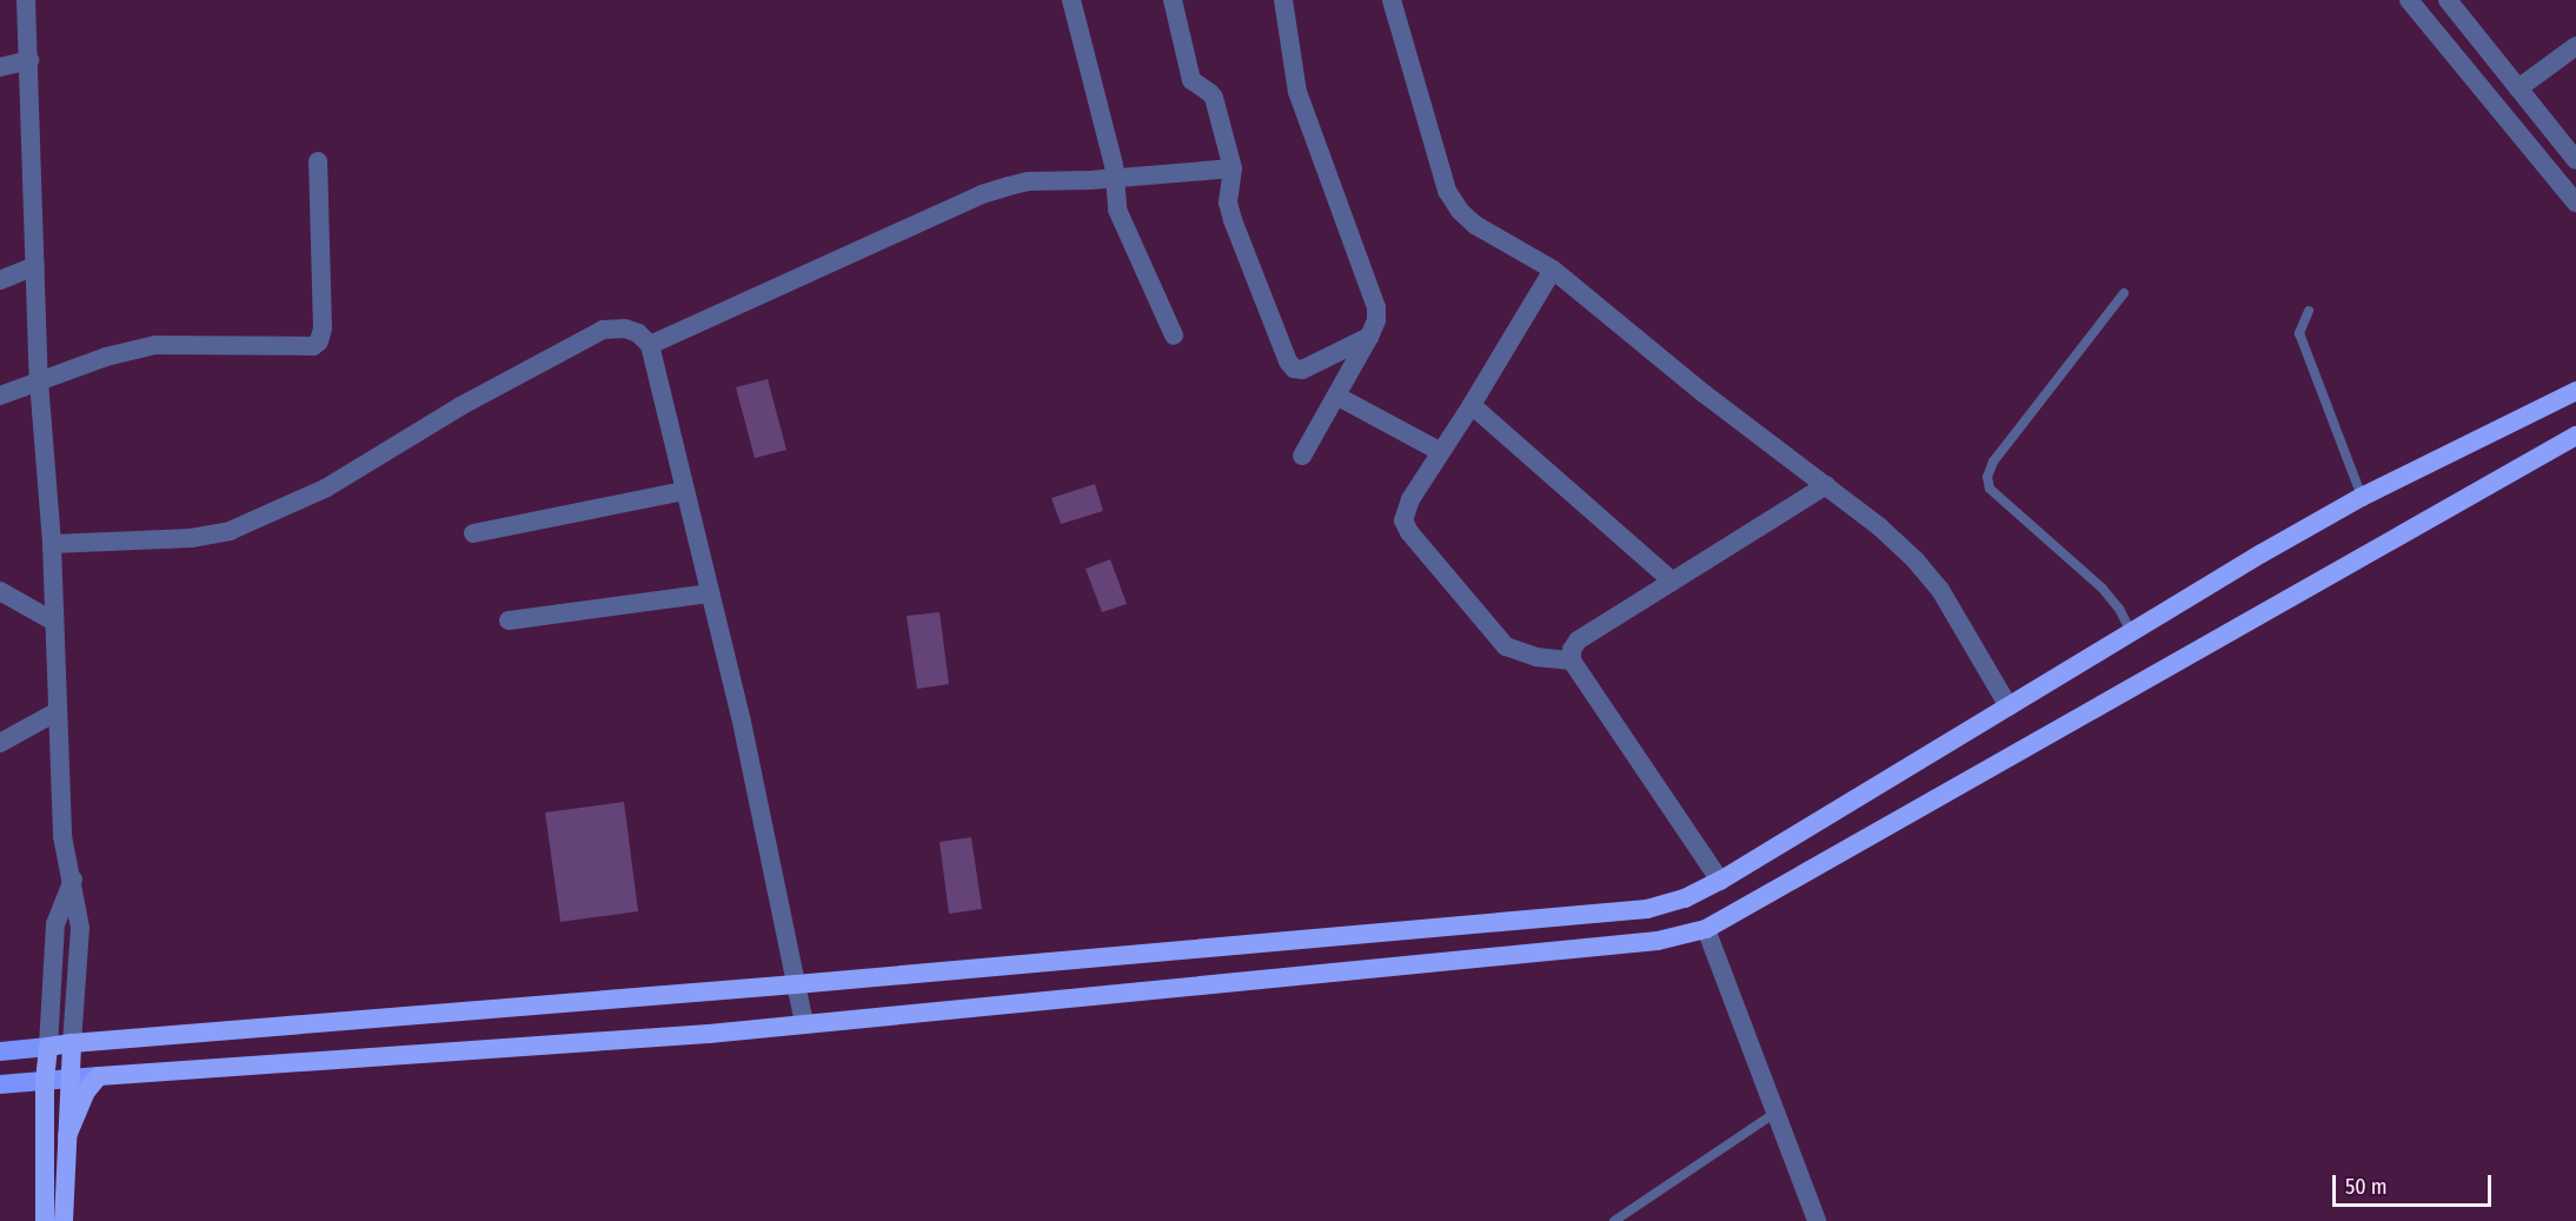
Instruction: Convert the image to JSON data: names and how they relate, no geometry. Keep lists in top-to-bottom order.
{
  "scale_bar": "50 m"
}
